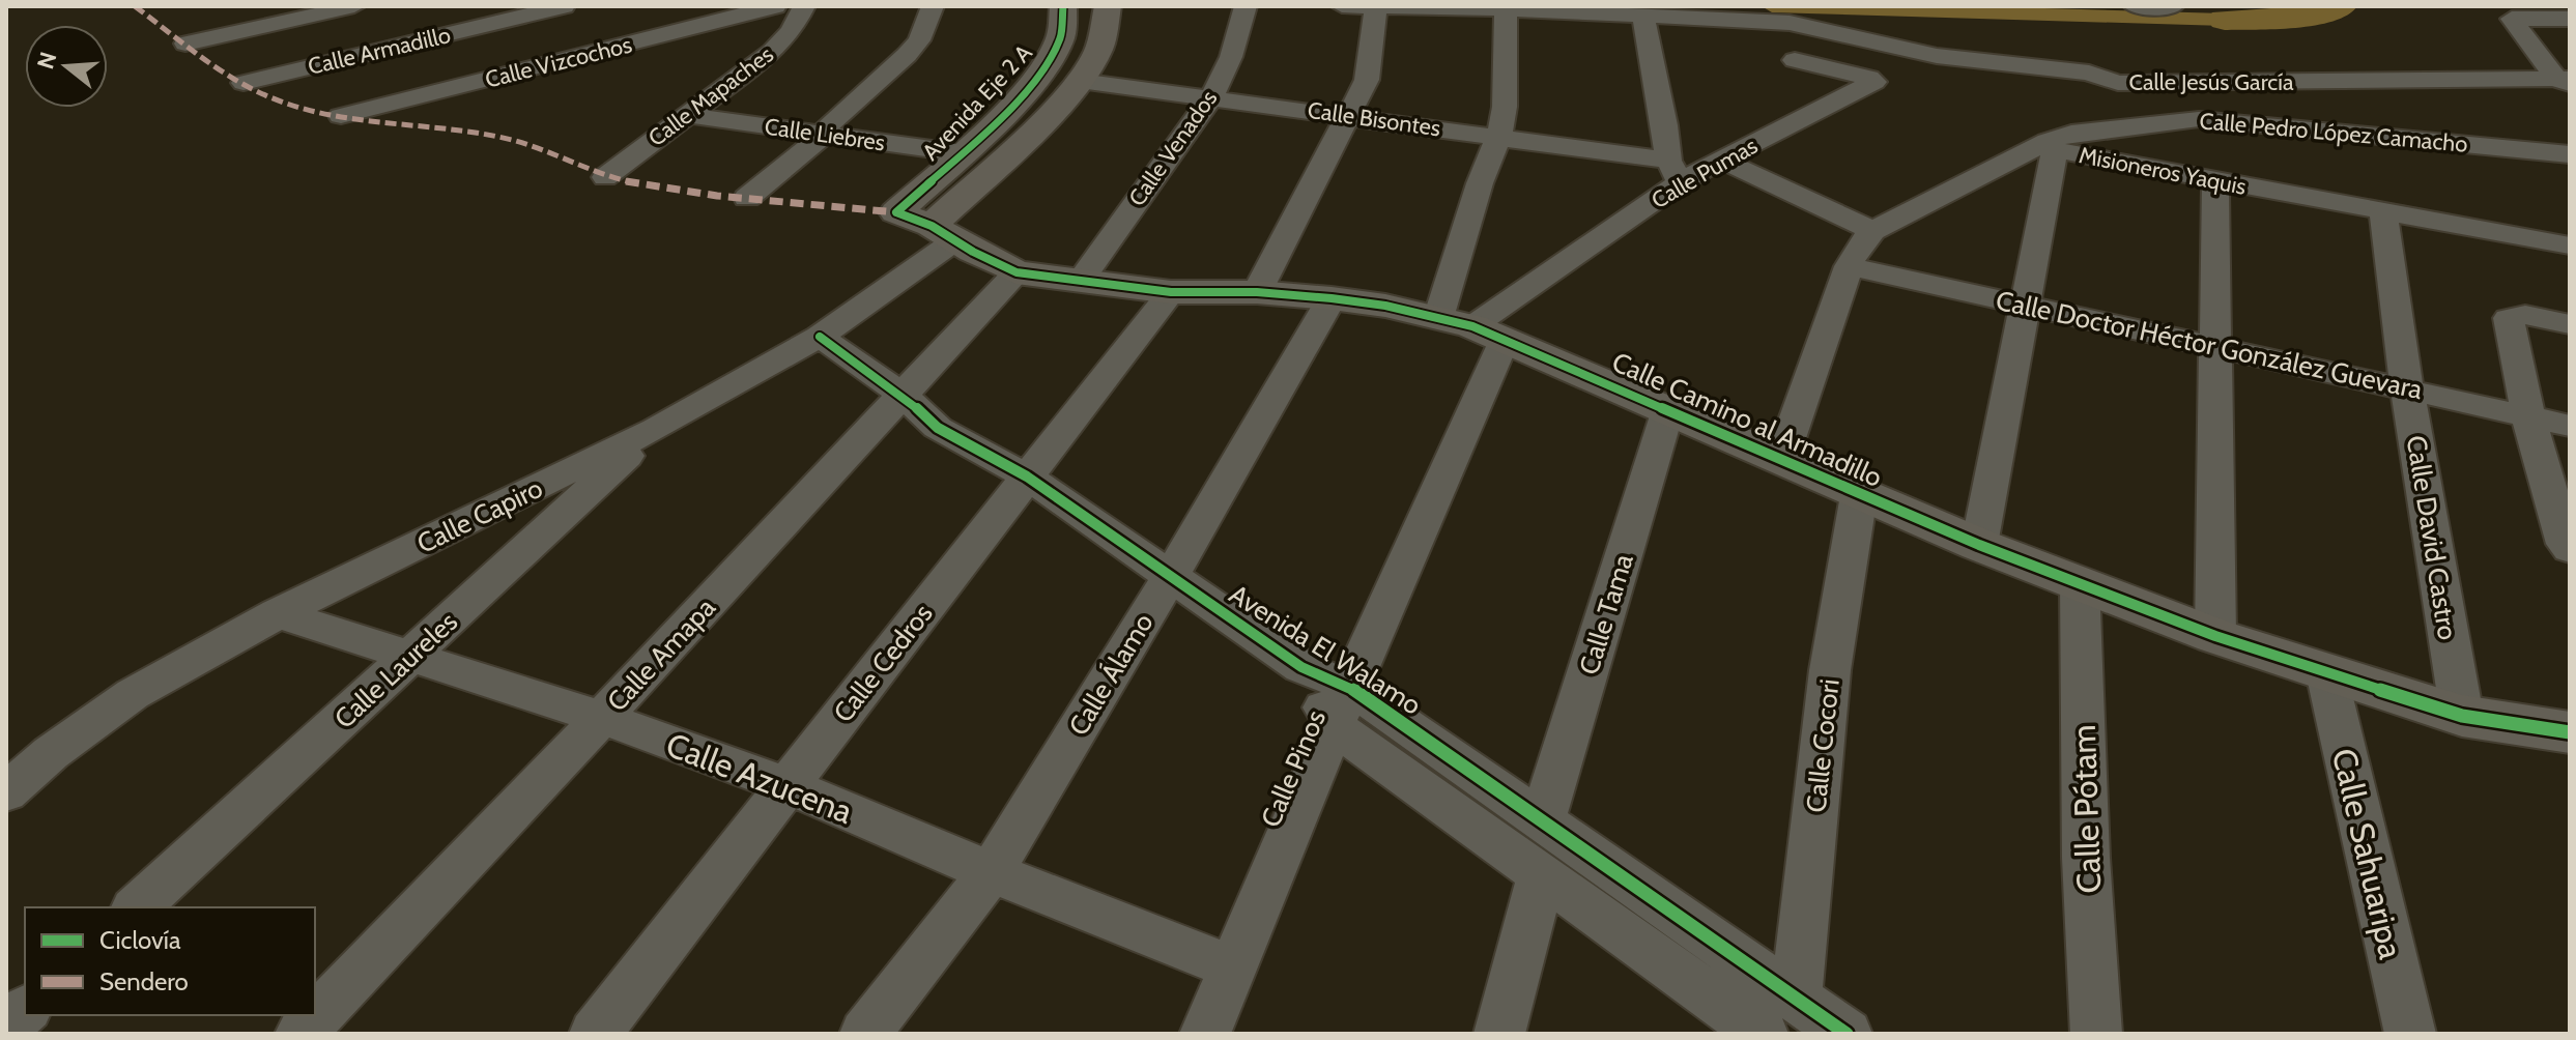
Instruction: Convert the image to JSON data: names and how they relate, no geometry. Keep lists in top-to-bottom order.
{
  "streets": {
    "street": [
      "Calle Armadillo",
      "Calle Vizcochos",
      "Calle Jesús García",
      "Calle Mapaches",
      "Avenida Eje 2 A",
      "Calle Bisontes",
      "Calle Pedro López Camacho",
      "Calle Liebres",
      "Calle Venados",
      "Misioneros Yaquis",
      "Calle Pumas",
      "Calle Doctor Héctor González Guevara",
      "Calle Camino al Armadillo",
      "Calle Capiro",
      "Calle David Castro",
      "Calle Tama",
      "Avenida El Walamo",
      "Calle Amapa",
      "Calle Cedros",
      "Calle Laureles",
      "Calle Álamo",
      "Calle Cocori",
      "Calle Pinos",
      "Calle Azucena",
      "Calle Pótam",
      "Calle Sahuaripa"
    ]
  },
  "crossings": [
    ["Calle Jesús García", "Calle Pinos"],
    ["Calle Mapaches", "Calle Liebres"],
    ["Avenida Eje 2 A", "Calle Bisontes"],
    ["Avenida Eje 2 A", "Calle Liebres"],
    ["Avenida Eje 2 A", "Calle Camino al Armadillo"],
    ["Avenida Eje 2 A", "Calle Capiro"],
    ["Calle Bisontes", "Calle Venados"],
    ["Calle Bisontes", "Calle Pumas"],
    ["Calle Bisontes", "Calle Pinos"],
    ["Calle Pedro López Camacho", "Misioneros Yaquis"],
    ["Calle Pedro López Camacho", "Calle Doctor Héctor González Guevara"],
    ["Calle Pedro López Camacho", "Calle Camino al Armadillo"],
    ["Calle Venados", "Calle Camino al Armadillo"],
    ["Misioneros Yaquis", "Calle Doctor Héctor González Guevara"],
    ["Misioneros Yaquis", "Calle Camino al Armadillo"],
    ["Misioneros Yaquis", "Calle David Castro"],
    ["Calle Pumas", "Calle Camino al Armadillo"],
    ["Calle Pumas", "Calle Pinos"],
    ["Calle Doctor Héctor González Guevara", "Calle David Castro"],
    ["Calle Camino al Armadillo", "Calle Capiro"],
    ["Calle Camino al Armadillo", "Calle David Castro"],
    ["Calle Camino al Armadillo", "Calle Tama"],
    ["Calle Camino al Armadillo", "Calle Amapa"],
    ["Calle Camino al Armadillo", "Calle Cedros"],
    ["Calle Camino al Armadillo", "Calle Álamo"],
    ["Calle Camino al Armadillo", "Calle Cocori"],
    ["Calle Camino al Armadillo", "Calle Pinos"],
    ["Calle Camino al Armadillo", "Calle Pótam"],
    ["Calle Camino al Armadillo", "Calle Sahuaripa"],
    ["Calle Capiro", "Avenida El Walamo"],
    ["Calle Capiro", "Calle Laureles"],
    ["Calle Capiro", "Calle Azucena"],
    ["Calle Tama", "Avenida El Walamo"],
    ["Avenida El Walamo", "Calle Amapa"],
    ["Avenida El Walamo", "Calle Cedros"],
    ["Avenida El Walamo", "Calle Álamo"],
    ["Avenida El Walamo", "Calle Cocori"],
    ["Avenida El Walamo", "Calle Pinos"],
    ["Calle Amapa", "Calle Azucena"],
    ["Calle Cedros", "Calle Azucena"],
    ["Calle Laureles", "Calle Azucena"],
    ["Calle Álamo", "Calle Azucena"],
    ["Calle Pinos", "Calle Azucena"]
  ],
  "legend": ["Ciclovía", "Sendero"],
  "north": "left"
}
